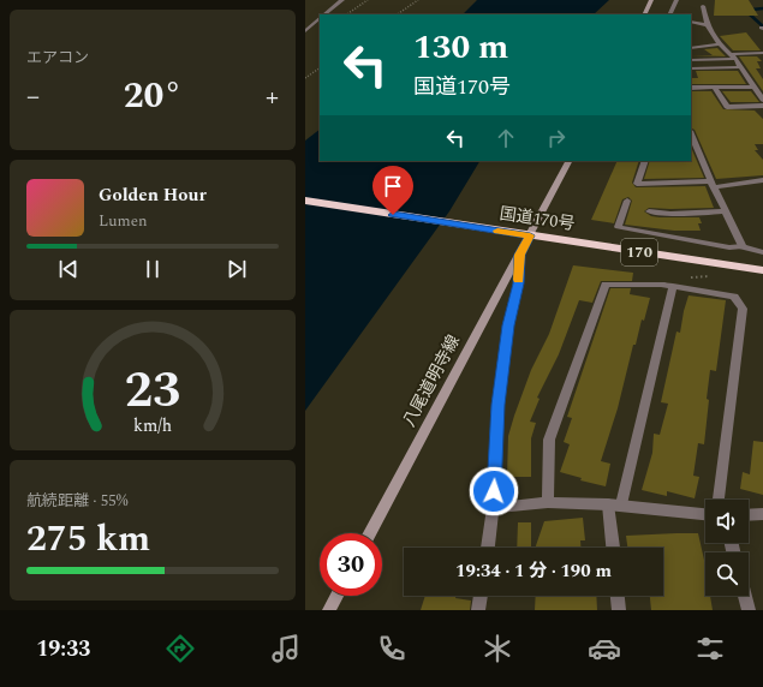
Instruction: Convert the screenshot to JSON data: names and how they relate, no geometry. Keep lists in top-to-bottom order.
{
  "streets": {
    "highway": ["国道170号", "170"],
    "main road": ["八尾道明寺線"]
  },
  "crossings": [
    ["国道170号", "八尾道明寺線"]
  ],
  "page": {
    "tile": [
      "エアコン",
      ["航続距離 · 55%", "275 km"]
    ],
    "turn": ["130 m", "国道170号"],
    "heat": ["−", "20°", "+"],
    "song": ["Golden Hour", "Lumen"],
    "limit": "30",
    "trip": "19:34 · 1 分 · 190 m",
    "tabs": "19:33",
    "gauge": ["23", "km/h"]
  }
}
